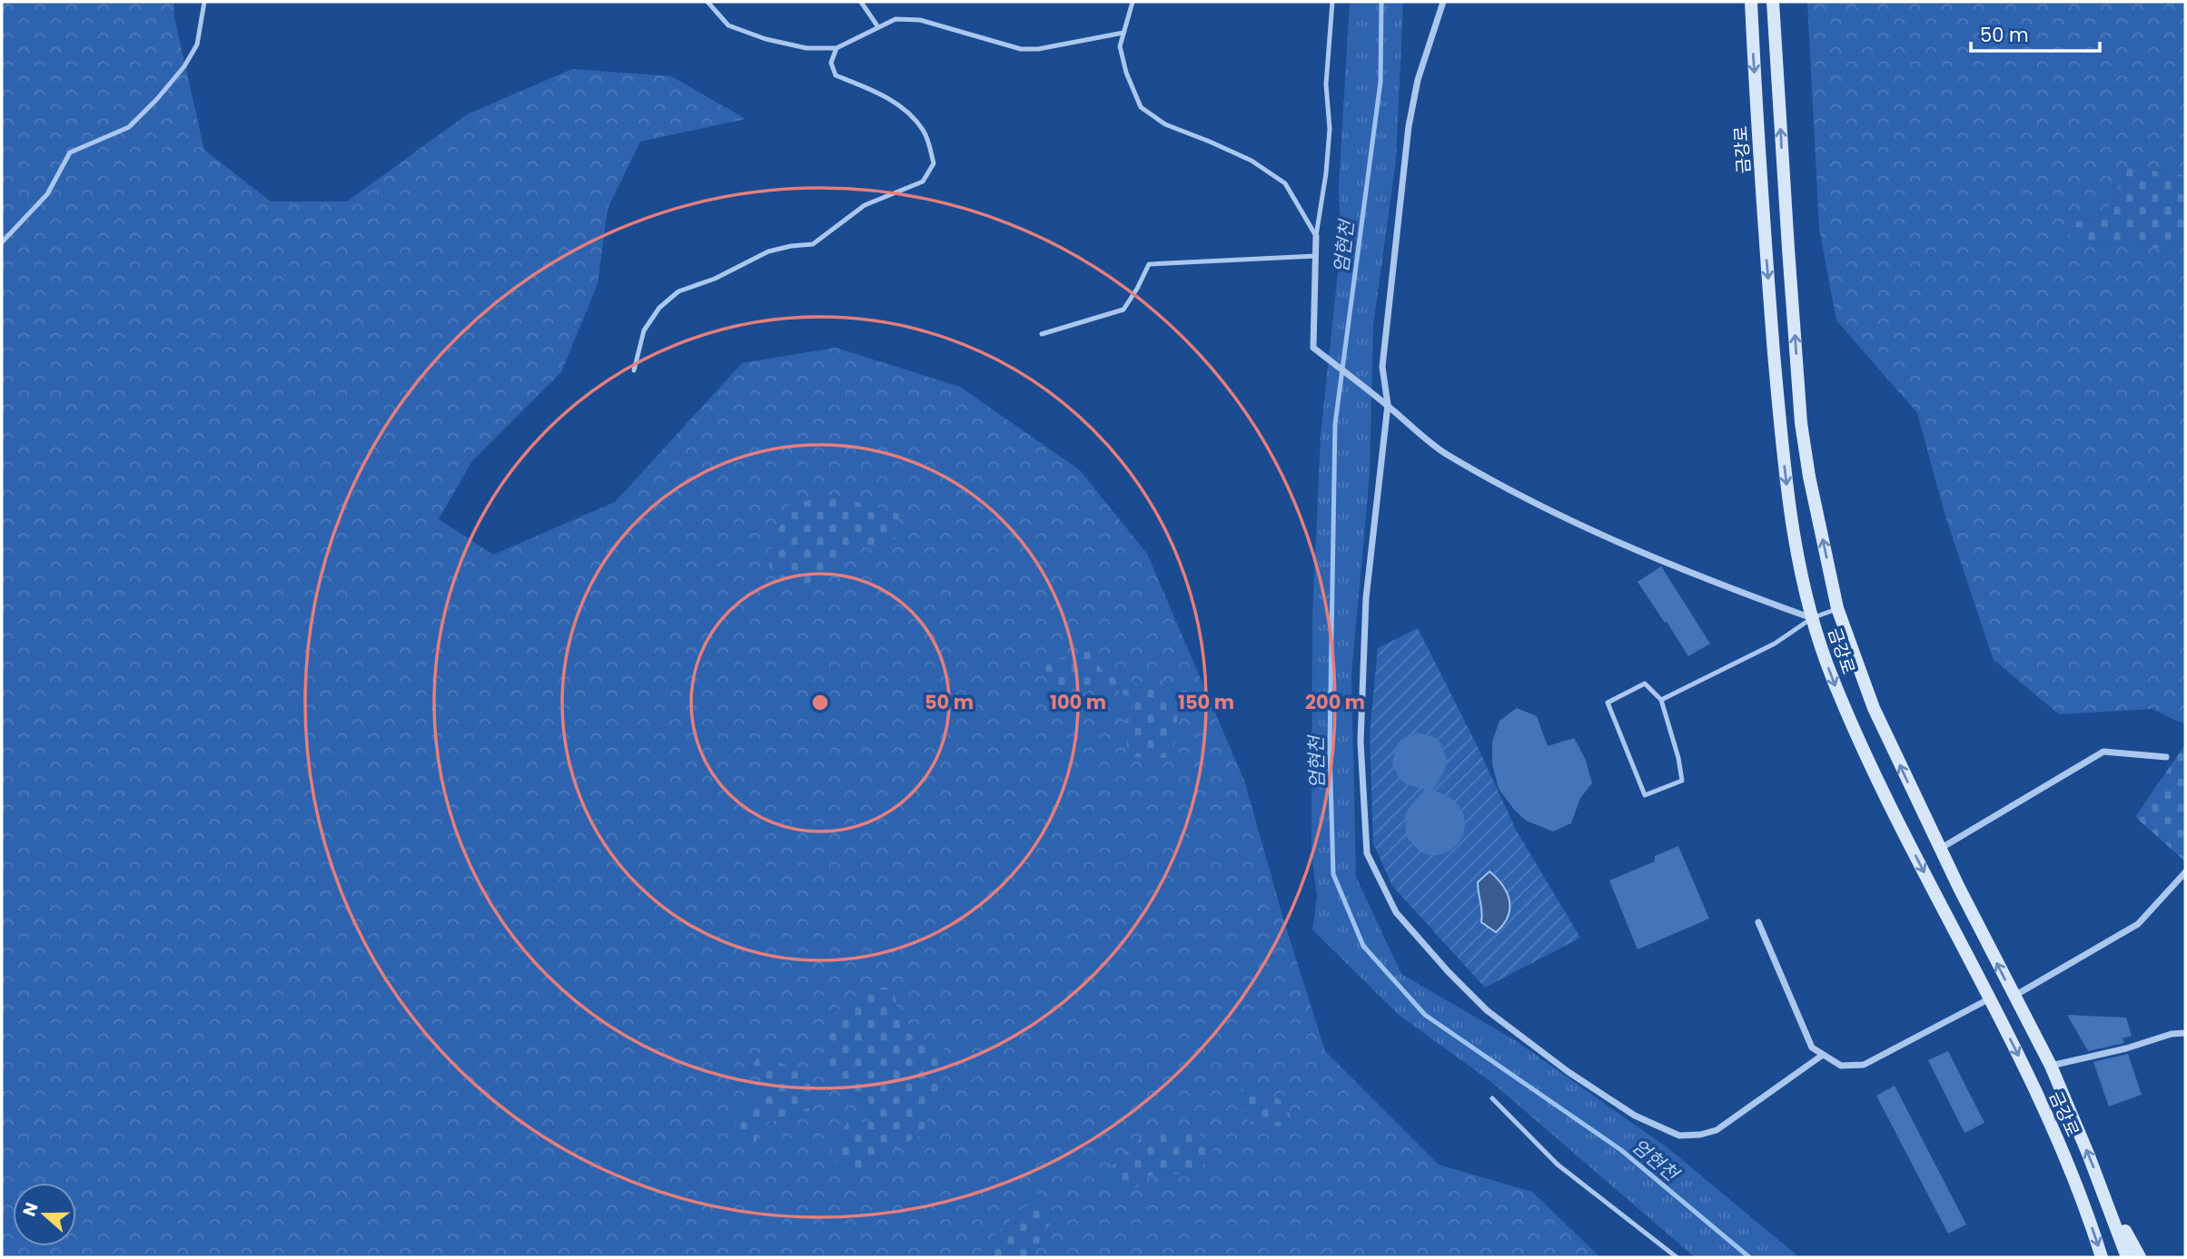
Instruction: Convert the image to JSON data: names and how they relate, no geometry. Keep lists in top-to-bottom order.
{
  "streets": {
    "main road": ["금강로"]
  },
  "water": ["엄현천"],
  "scale_bar": "50 m",
  "north": "left",
  "rings": [
    "50 m",
    "100 m",
    "150 m",
    "200 m"
  ]
}
